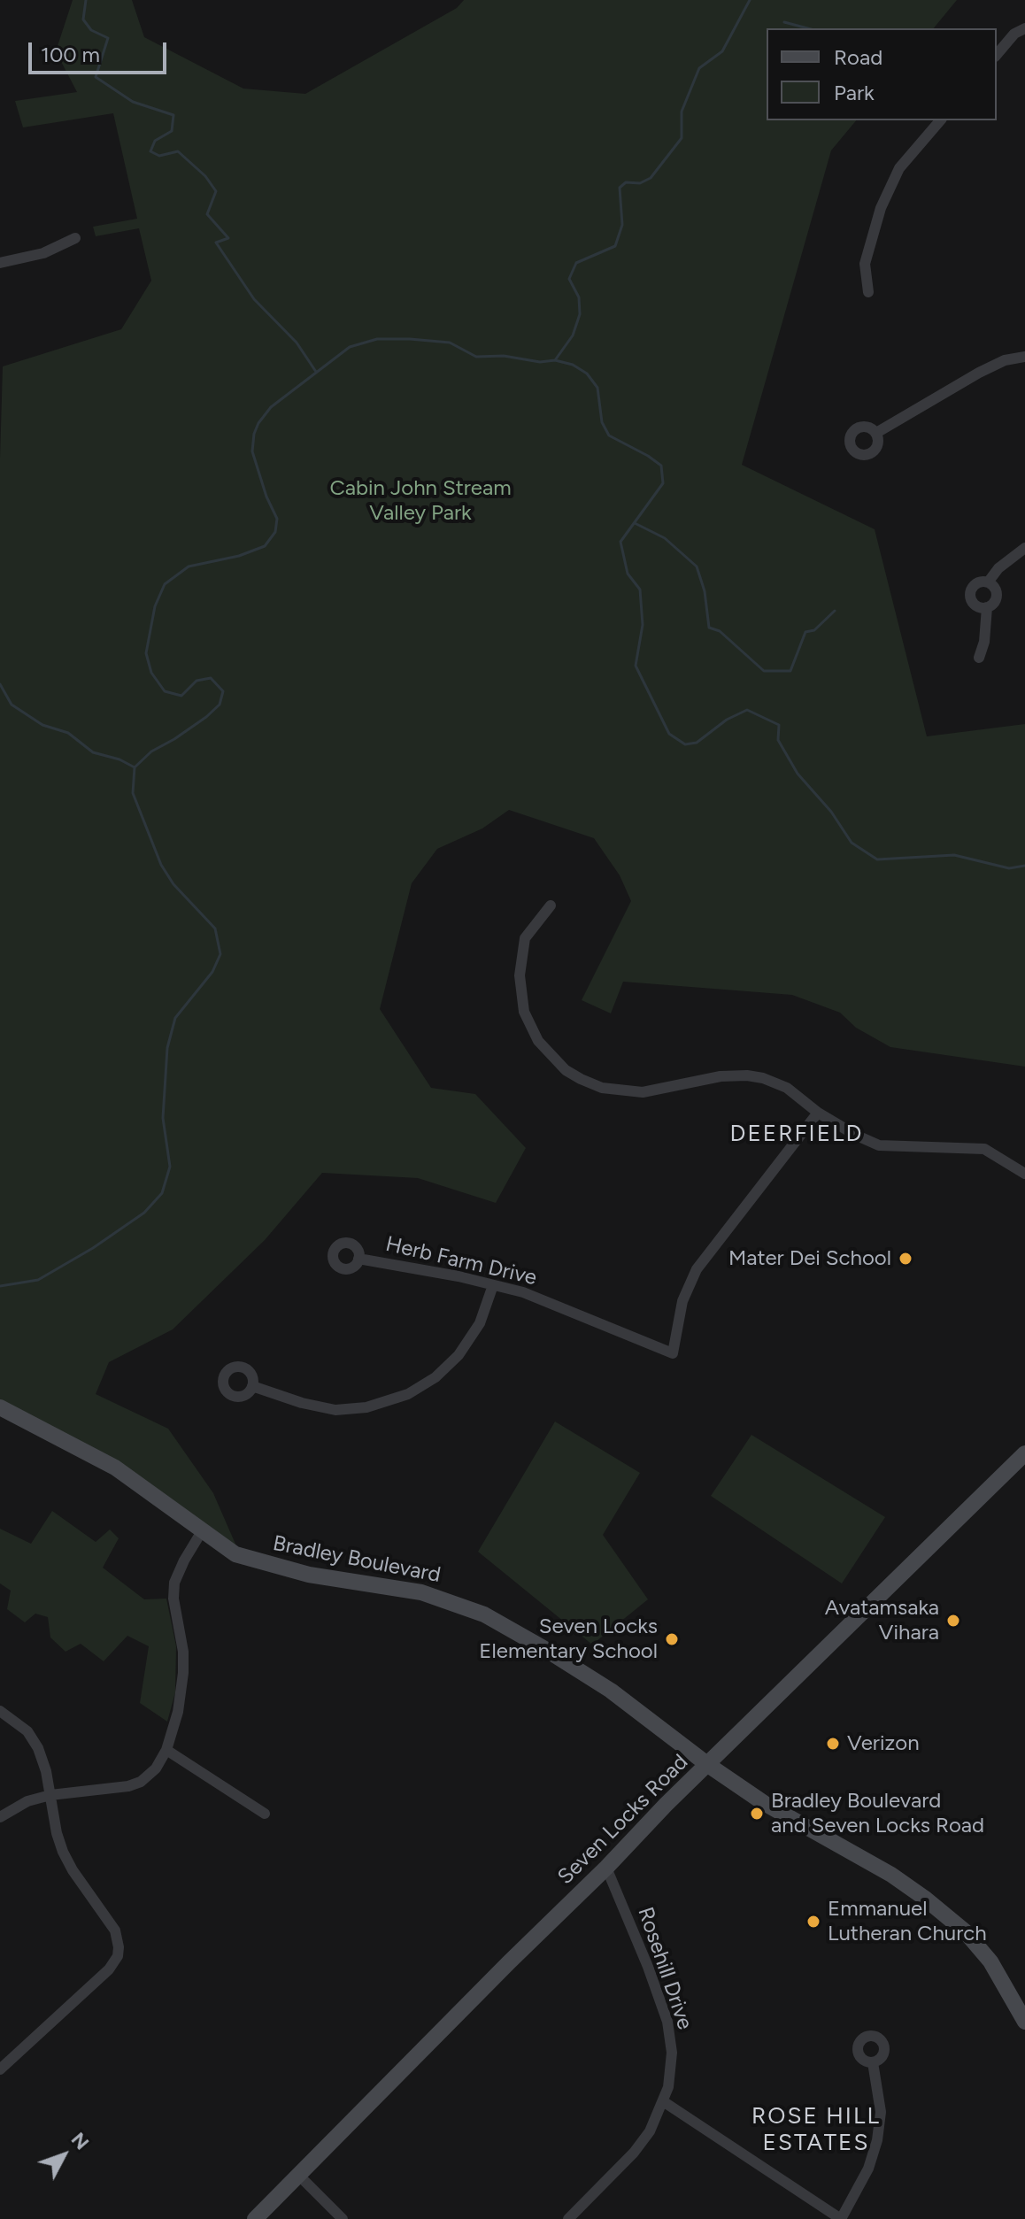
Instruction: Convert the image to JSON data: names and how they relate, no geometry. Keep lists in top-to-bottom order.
{
  "streets": {
    "main road": ["Bradley Boulevard", "Seven Locks Road"],
    "street": ["Herb Farm Drive", "Rosehill Drive"]
  },
  "crossings": [
    ["Bradley Boulevard", "Seven Locks Road"],
    ["Seven Locks Road", "Rosehill Drive"]
  ],
  "districts": ["DEERFIELD", "ROSE HILL ESTATES"],
  "parks": ["Cabin John Stream Valley Park"],
  "places": [
    "Mater Dei School",
    "Avatamsaka Vihara",
    "Seven Locks Elementary School",
    "Verizon",
    "Bradley Boulevard and Seven Locks Road",
    "Emmanuel Lutheran Church"
  ],
  "legend": ["Road", "Park"],
  "scale_bar": "100 m",
  "north": "top right"
}
